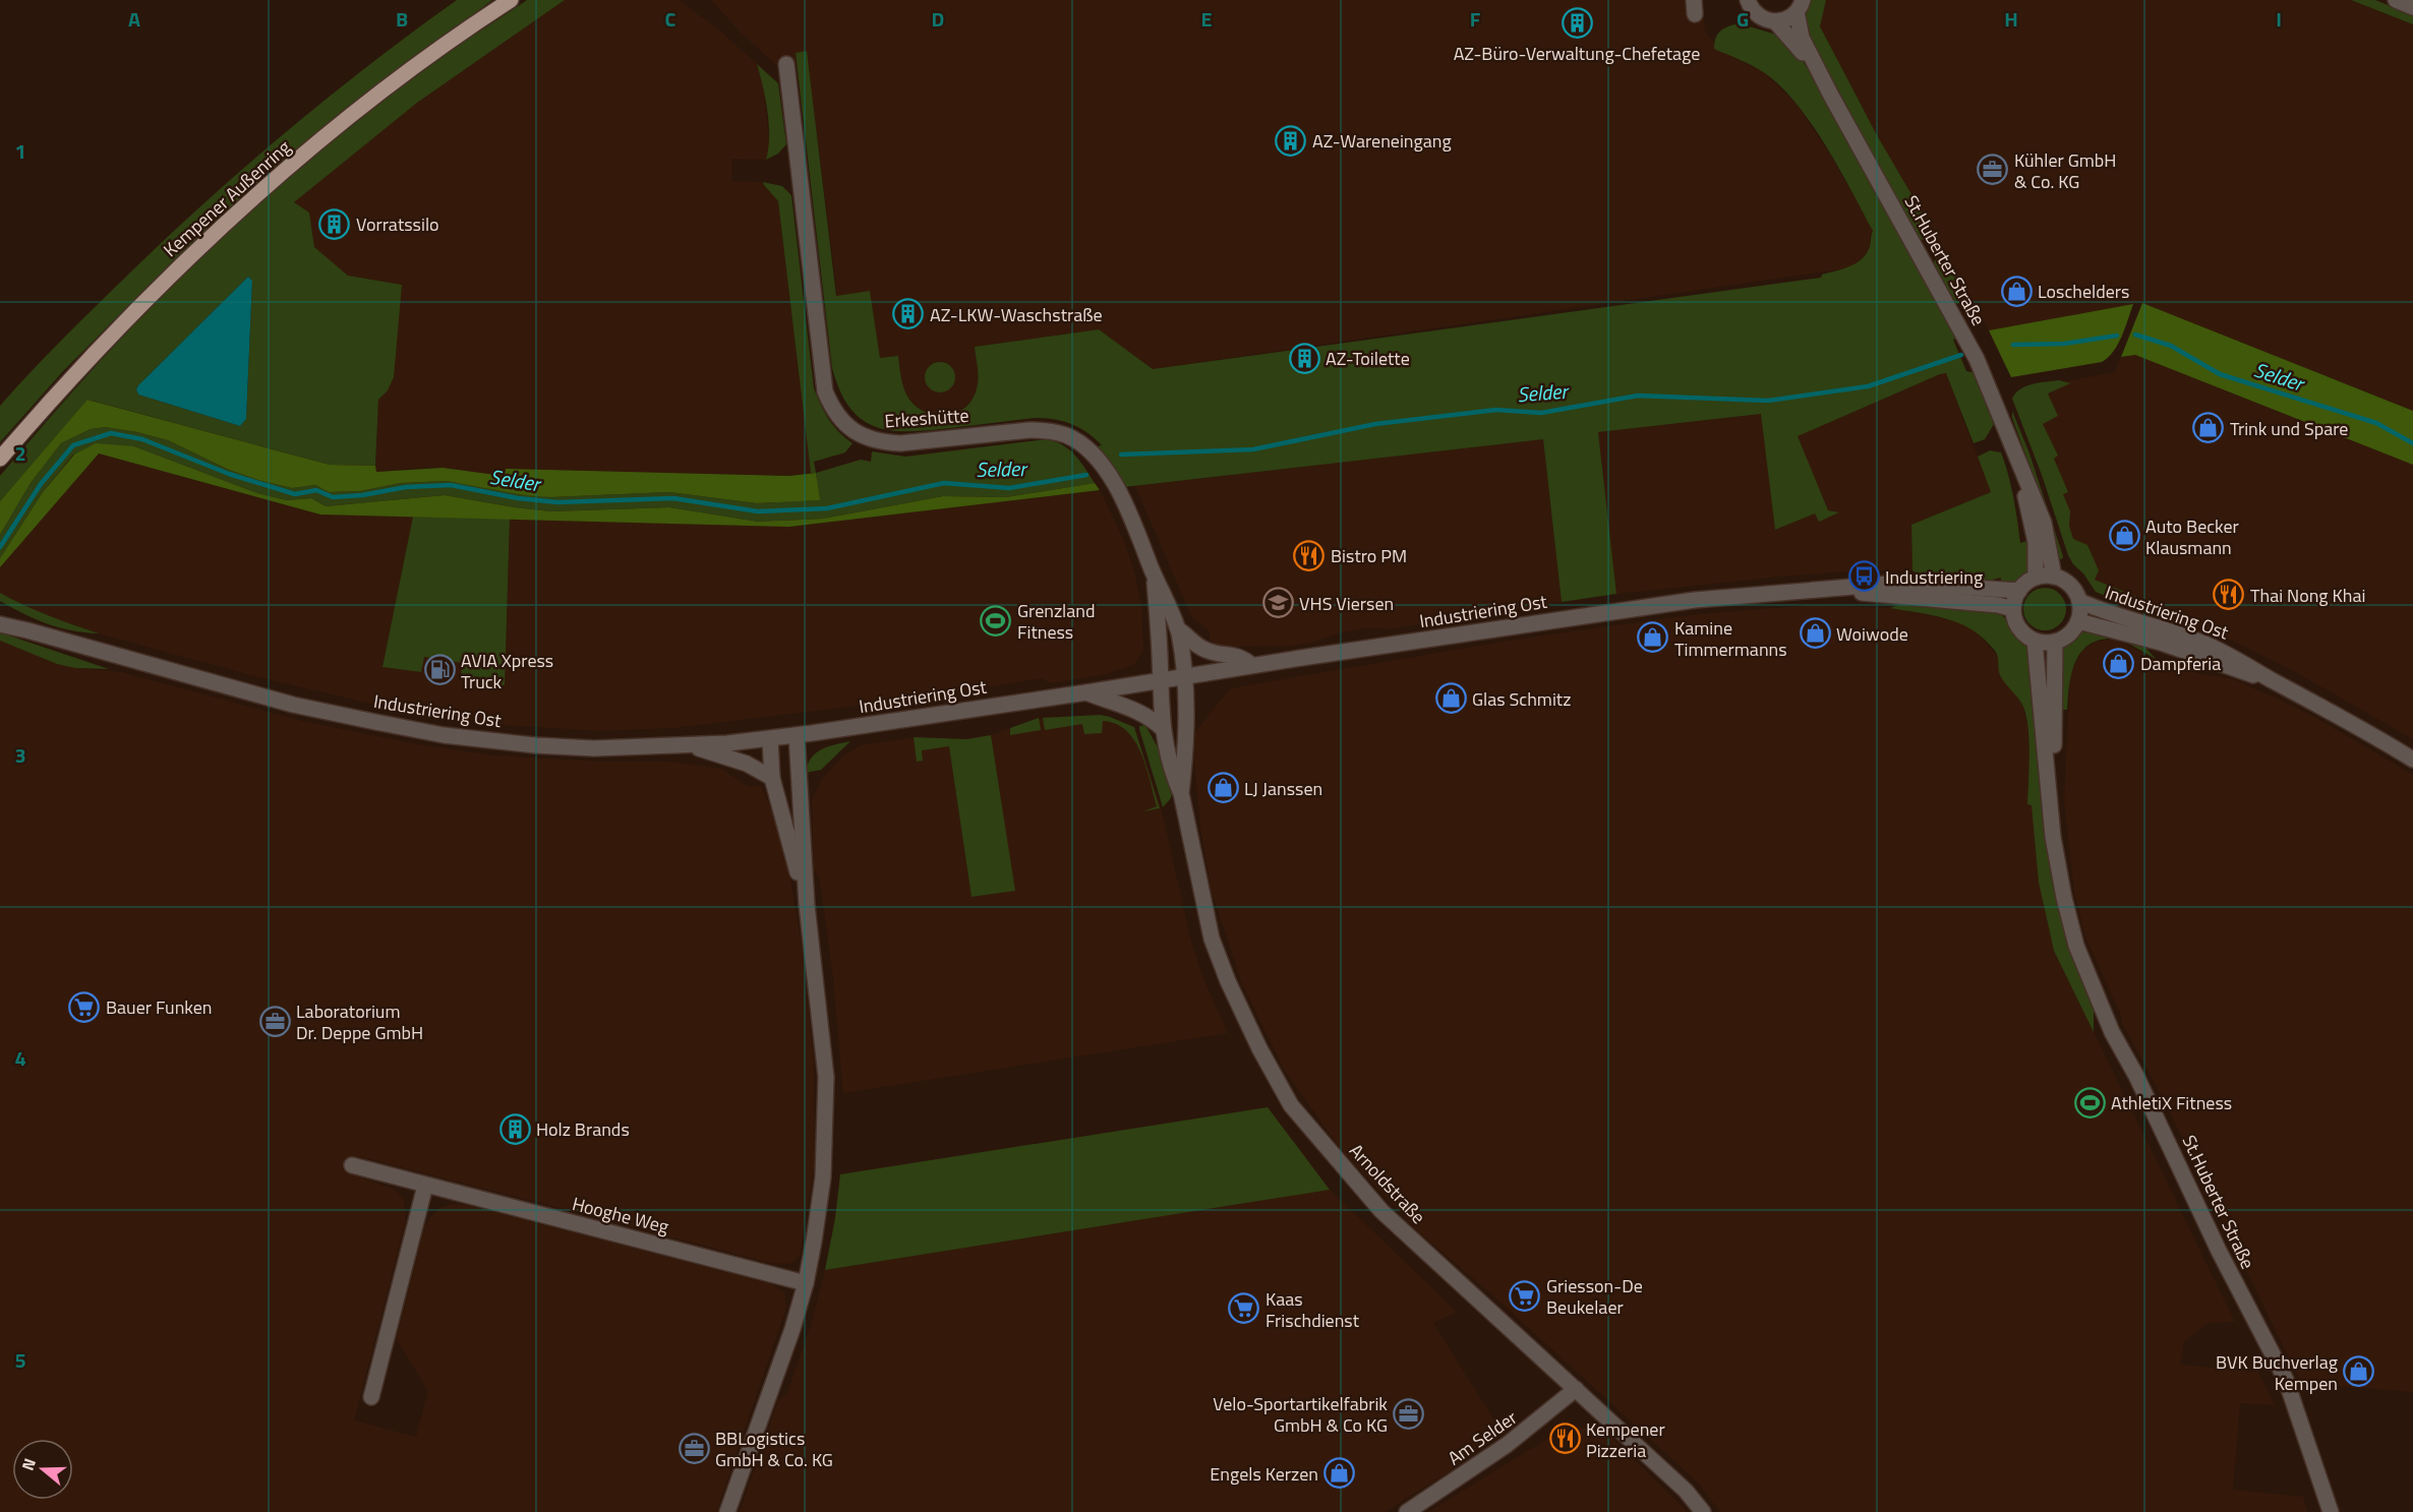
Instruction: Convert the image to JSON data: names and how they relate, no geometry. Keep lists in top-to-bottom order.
{
  "streets": {
    "main road": ["Kempener Außenring"],
    "street": [
      "St.Huberter Straße",
      "Erkeshütte",
      "Industriering Ost",
      "Arnoldstraße",
      "Hooghe Weg",
      "Am Selder"
    ]
  },
  "crossings": [
    ["St.Huberter Straße", "Industriering Ost"],
    ["Erkeshütte", "Industriering Ost"],
    ["Erkeshütte", "Arnoldstraße"],
    ["Industriering Ost", "Arnoldstraße"],
    ["Arnoldstraße", "Am Selder"]
  ],
  "water": ["Selder"],
  "places": {
    "building": [
      "AZ-Büro-Verwaltung-Chefetage",
      "AZ-Wareneingang",
      "Vorratssilo",
      "AZ-LKW-Waschstraße",
      "AZ-Toilette",
      "Holz Brands"
    ],
    "office": [
      "Kühler GmbH & Co. KG",
      "Laboratorium Dr. Deppe GmbH",
      "Velo-Sportartikelfabrik GmbH & Co KG",
      "BBLogistics GmbH & Co. KG"
    ],
    "shop": [
      "Loschelders",
      "Trink und Spare",
      "Auto Becker Klausmann",
      "Woiwode",
      "Kamine Timmermanns",
      "Dampferia",
      "Glas Schmitz",
      "LJ Janssen",
      "BVK Buchverlag Kempen",
      "Engels Kerzen"
    ],
    "restaurant": ["Bistro PM", "Thai Nong Khai", "Kempener Pizzeria"],
    "bus stop": ["Industriering"],
    "school or university": ["VHS Viersen"],
    "sports": ["Grenzland Fitness", "AthletiX Fitness"],
    "fuel station": ["AVIA Xpress Truck"],
    "supermarket": ["Bauer Funken", "Griesson-De Beukelaer", "Kaas Frischdienst"]
  },
  "north": "left",
  "grid": {
    "columns": [
      "A",
      "B",
      "C",
      "D",
      "E",
      "F",
      "G",
      "H",
      "I"
    ],
    "rows": [
      "1",
      "2",
      "3",
      "4",
      "5"
    ]
  }
}
